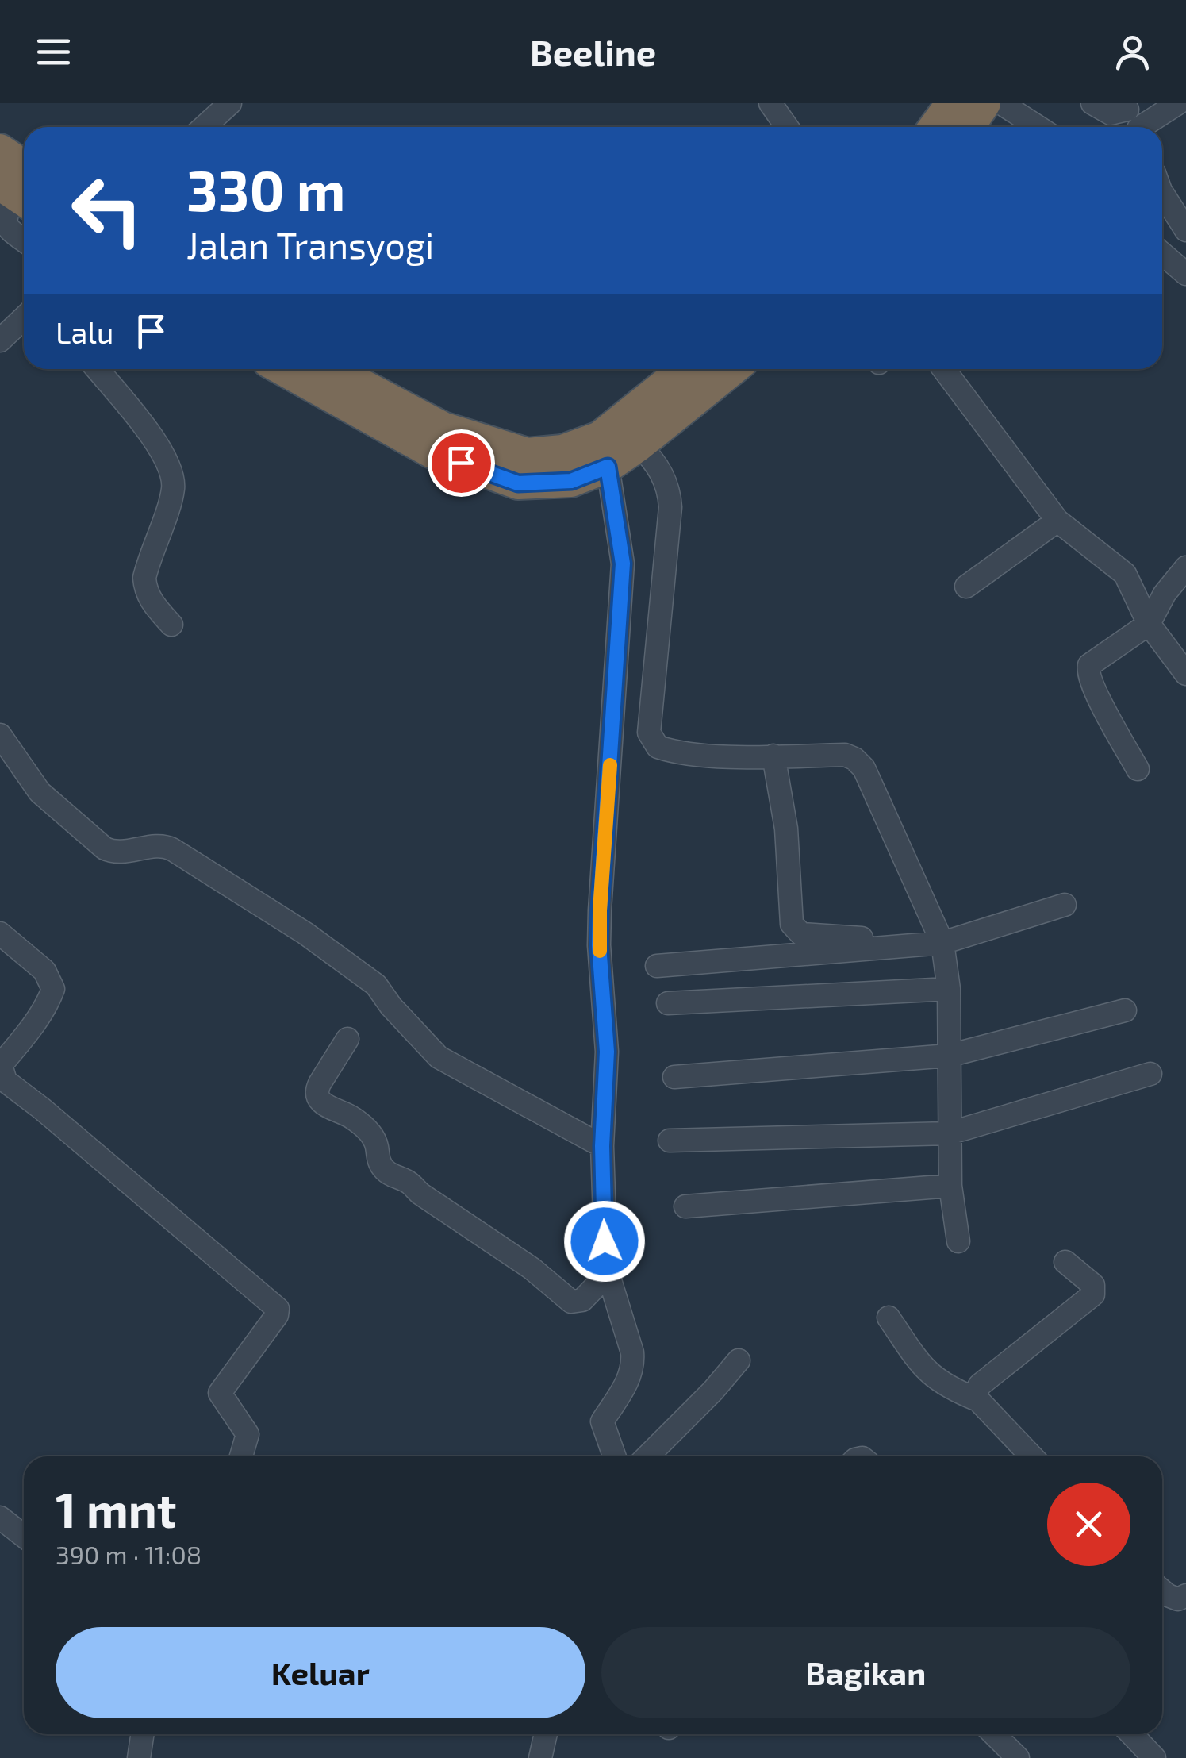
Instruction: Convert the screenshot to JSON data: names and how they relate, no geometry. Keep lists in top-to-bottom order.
{
  "page": {
    "header": "Beeline",
    "turn": ["330 m", "Jalan Transyogi"],
    "then": "Lalu",
    "heading": ["1 mnt", "390 m · 11:08"],
    "buttons": ["Keluar", "Bagikan"]
  }
}
